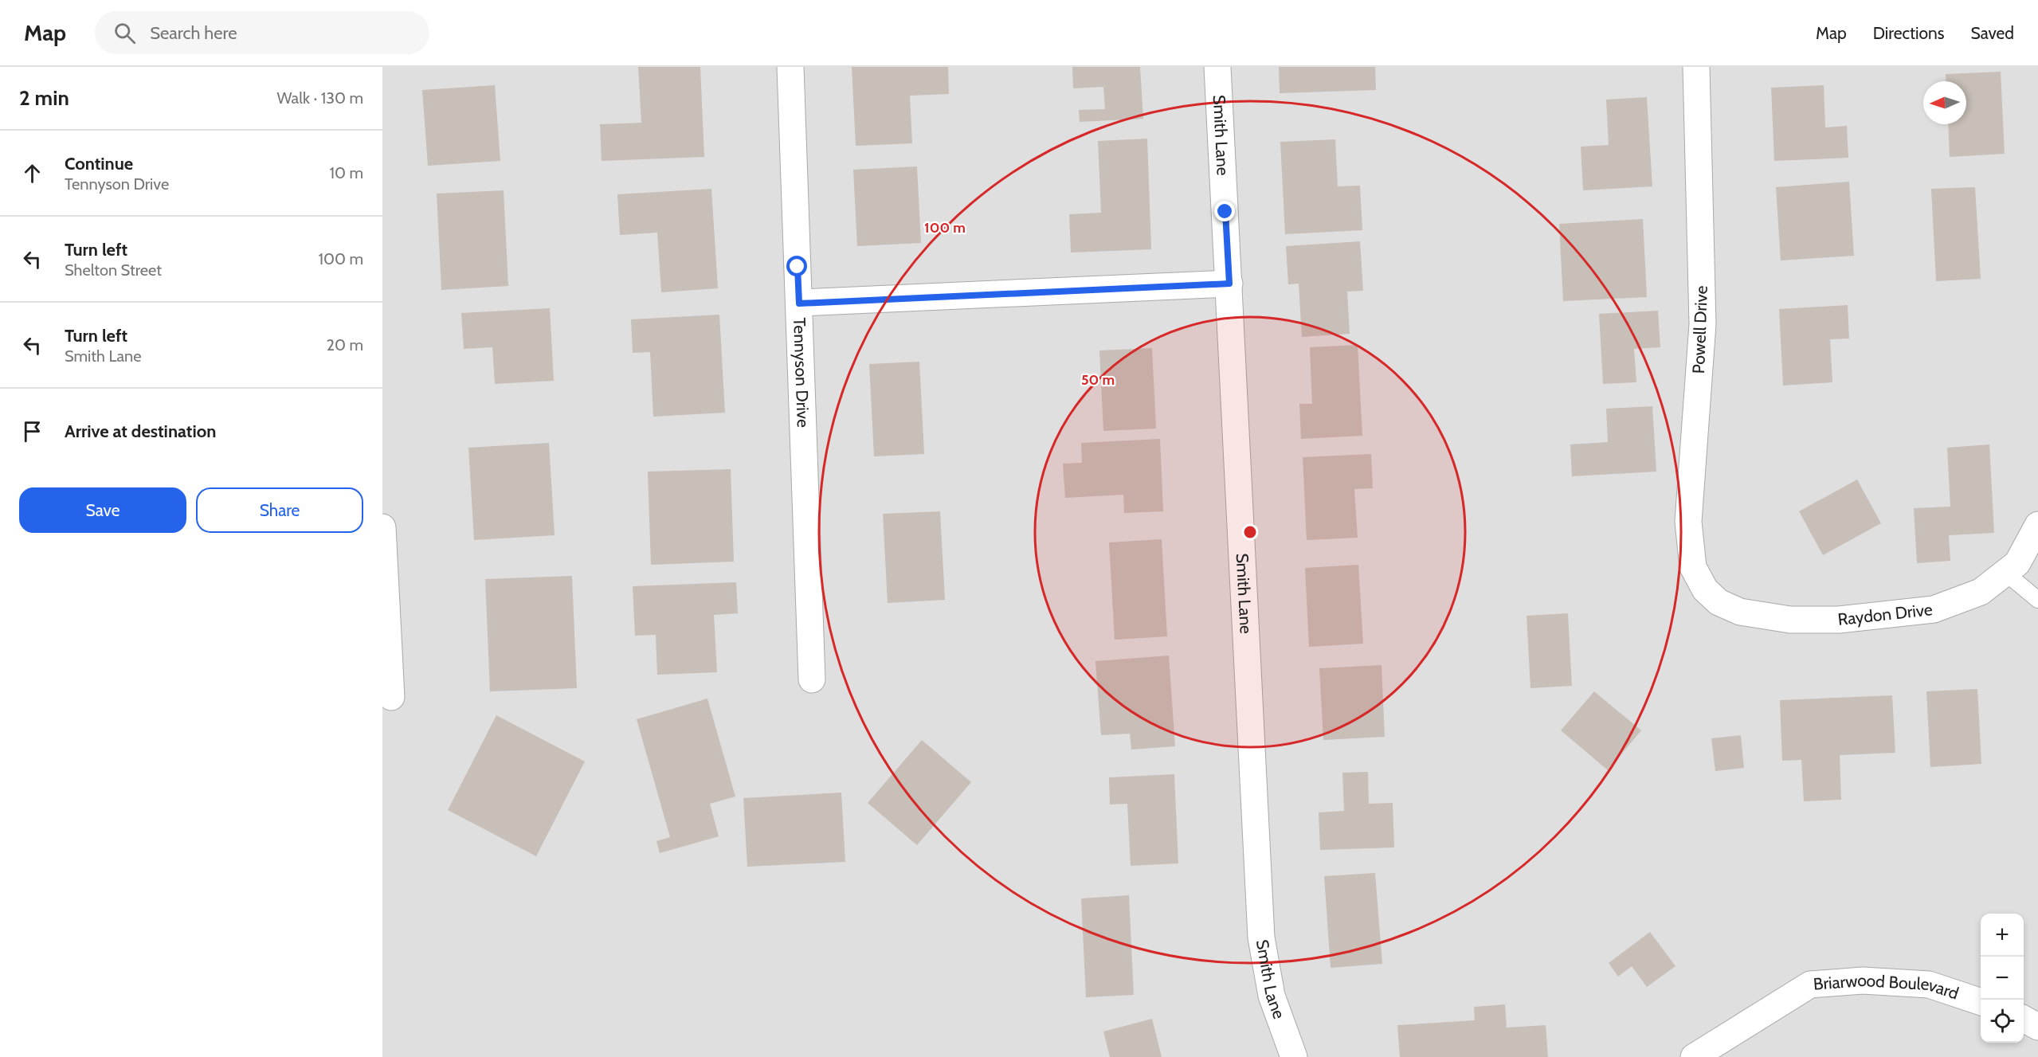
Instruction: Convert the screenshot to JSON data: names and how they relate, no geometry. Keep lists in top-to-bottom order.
{
  "streets": {
    "street": [
      "Smith Lane",
      "Powell Drive",
      "Tennyson Drive",
      "Raydon Drive",
      "Briarwood Boulevard"
    ]
  },
  "crossings": [
    ["Powell Drive", "Raydon Drive"]
  ],
  "north": "left",
  "page": {
    "header": "Map",
    "search": "Search here",
    "nav": ["Map", "Directions", "Saved"],
    "heading": ["2 min", "Walk · 130 m"],
    "list": [
      ["Continue", "Tennyson Drive", "10 m"],
      ["Turn left", "Shelton Street", "100 m"],
      ["Turn left", "Smith Lane", "20 m"],
      "Arrive at destination"
    ],
    "buttons": ["Save", "Share"],
    "map_buttons": ["+", "−"]
  },
  "rings": ["100 m", "50 m"]
}
